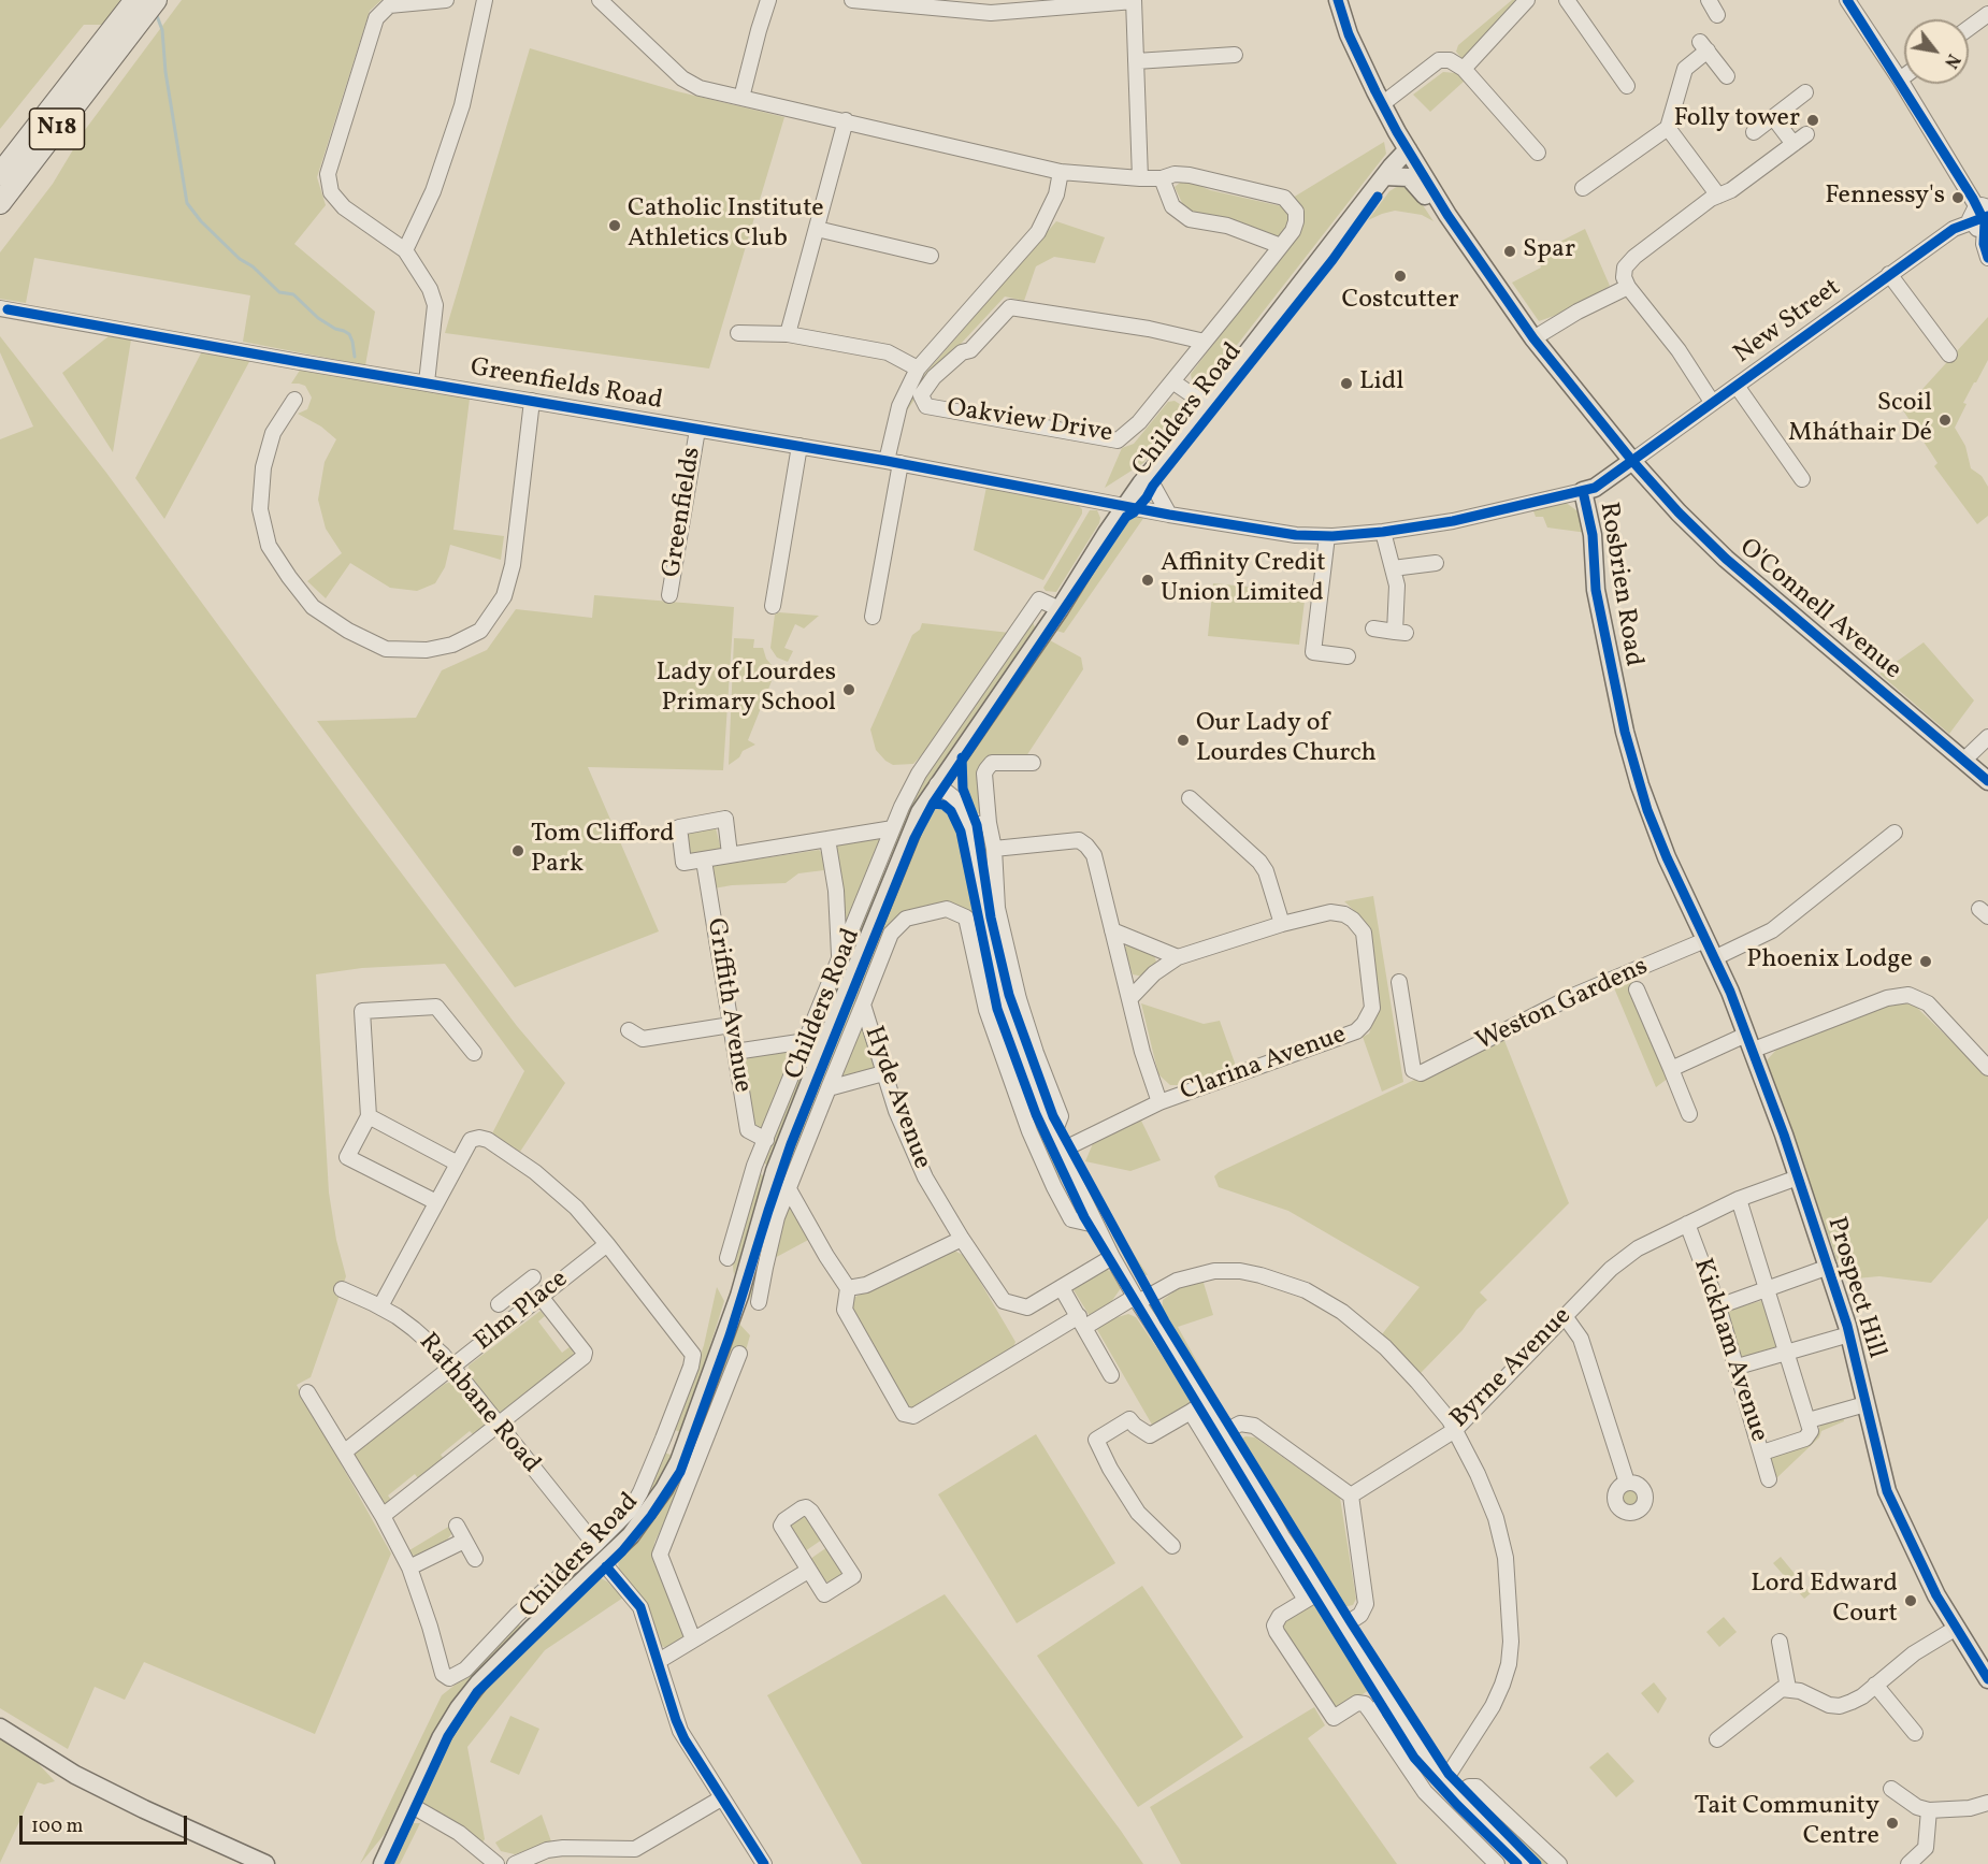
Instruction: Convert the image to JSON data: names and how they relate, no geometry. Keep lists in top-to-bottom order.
{
  "streets": {
    "highway": ["N18"],
    "main road": [
      "Childers Road",
      "Rosbrien Road",
      "O'Connell Avenue",
      "Prospect Hill"
    ],
    "street": [
      "New Street",
      "Greenfields Road",
      "Oakview Drive",
      "Greenfields",
      "Griffith Avenue",
      "Weston Gardens",
      "Clarina Avenue",
      "Hyde Avenue",
      "Elm Place",
      "Kickham Avenue",
      "Byrne Avenue",
      "Rathbane Road"
    ]
  },
  "crossings": [
    ["New Street", "O'Connell Avenue"],
    ["Greenfields Road", "Childers Road"],
    ["Greenfields Road", "Greenfields"],
    ["Greenfields Road", "Rosbrien Road"],
    ["Childers Road", "Rosbrien Road"],
    ["Rosbrien Road", "Weston Gardens"],
    ["Rosbrien Road", "Prospect Hill"],
    ["Weston Gardens", "Prospect Hill"],
    ["Prospect Hill", "Byrne Avenue"],
    ["Elm Place", "Rathbane Road"],
    ["Kickham Avenue", "Byrne Avenue"]
  ],
  "places": [
    "Folly tower",
    "Fennessy's",
    "Catholic Institute Athletics Club",
    "Spar",
    "Costcutter",
    "Lidl",
    "Scoil Mháthair Dé",
    "Affinity Credit Union Limited",
    "Lady of Lourdes Primary School",
    "Our Lady of Lourdes Church",
    "Tom Clifford Park",
    "Phoenix Lodge",
    "Lord Edward Court",
    "Tait Community Centre"
  ],
  "scale_bar": "100 m",
  "north": "bottom right"
}
